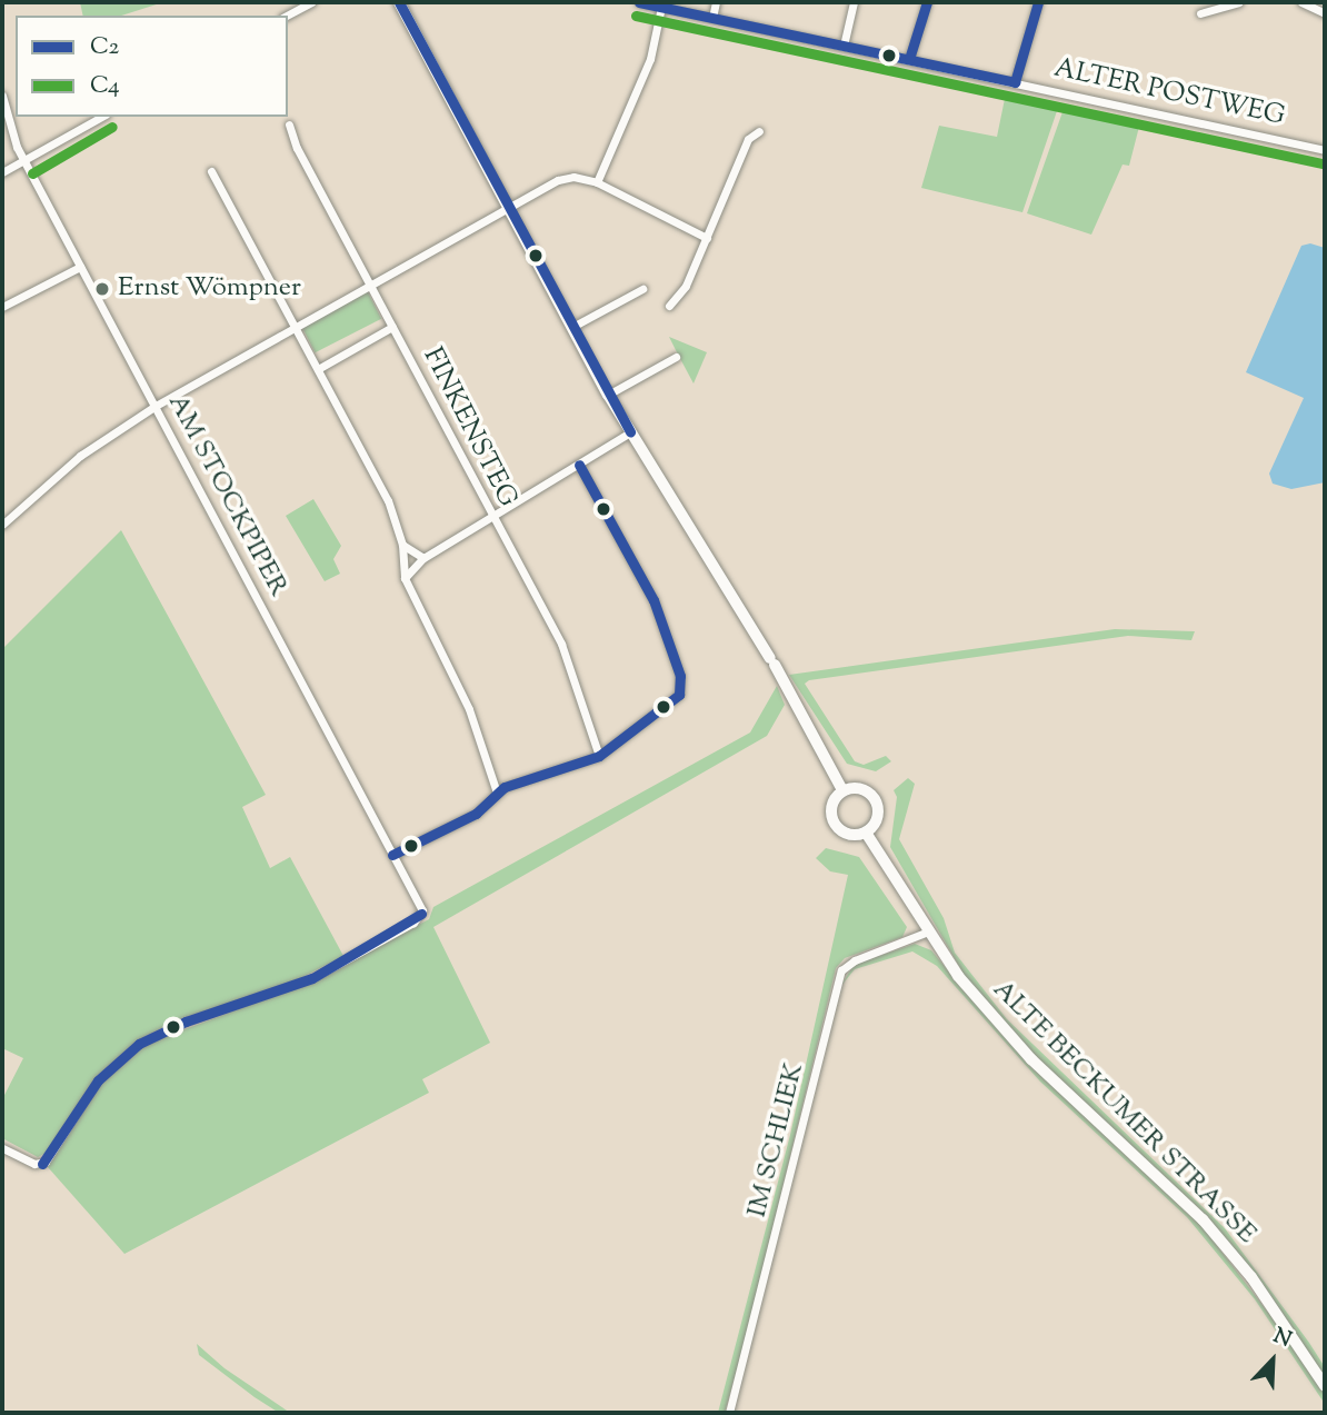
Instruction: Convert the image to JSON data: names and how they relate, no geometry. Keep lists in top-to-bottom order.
{
  "streets": {
    "street": [
      "ALTER POSTWEG",
      "FINKENSTEG",
      "AM STOCKPIPER",
      "ALTE BECKUMER STRASSE",
      "IM SCHLIEK"
    ]
  },
  "crossings": [
    ["ALTE BECKUMER STRASSE", "IM SCHLIEK"]
  ],
  "places": ["Ernst Wömpner"],
  "lines": ["transit line C2", "transit line C4"],
  "legend": ["C2", "C4"],
  "north": "top right"
}
